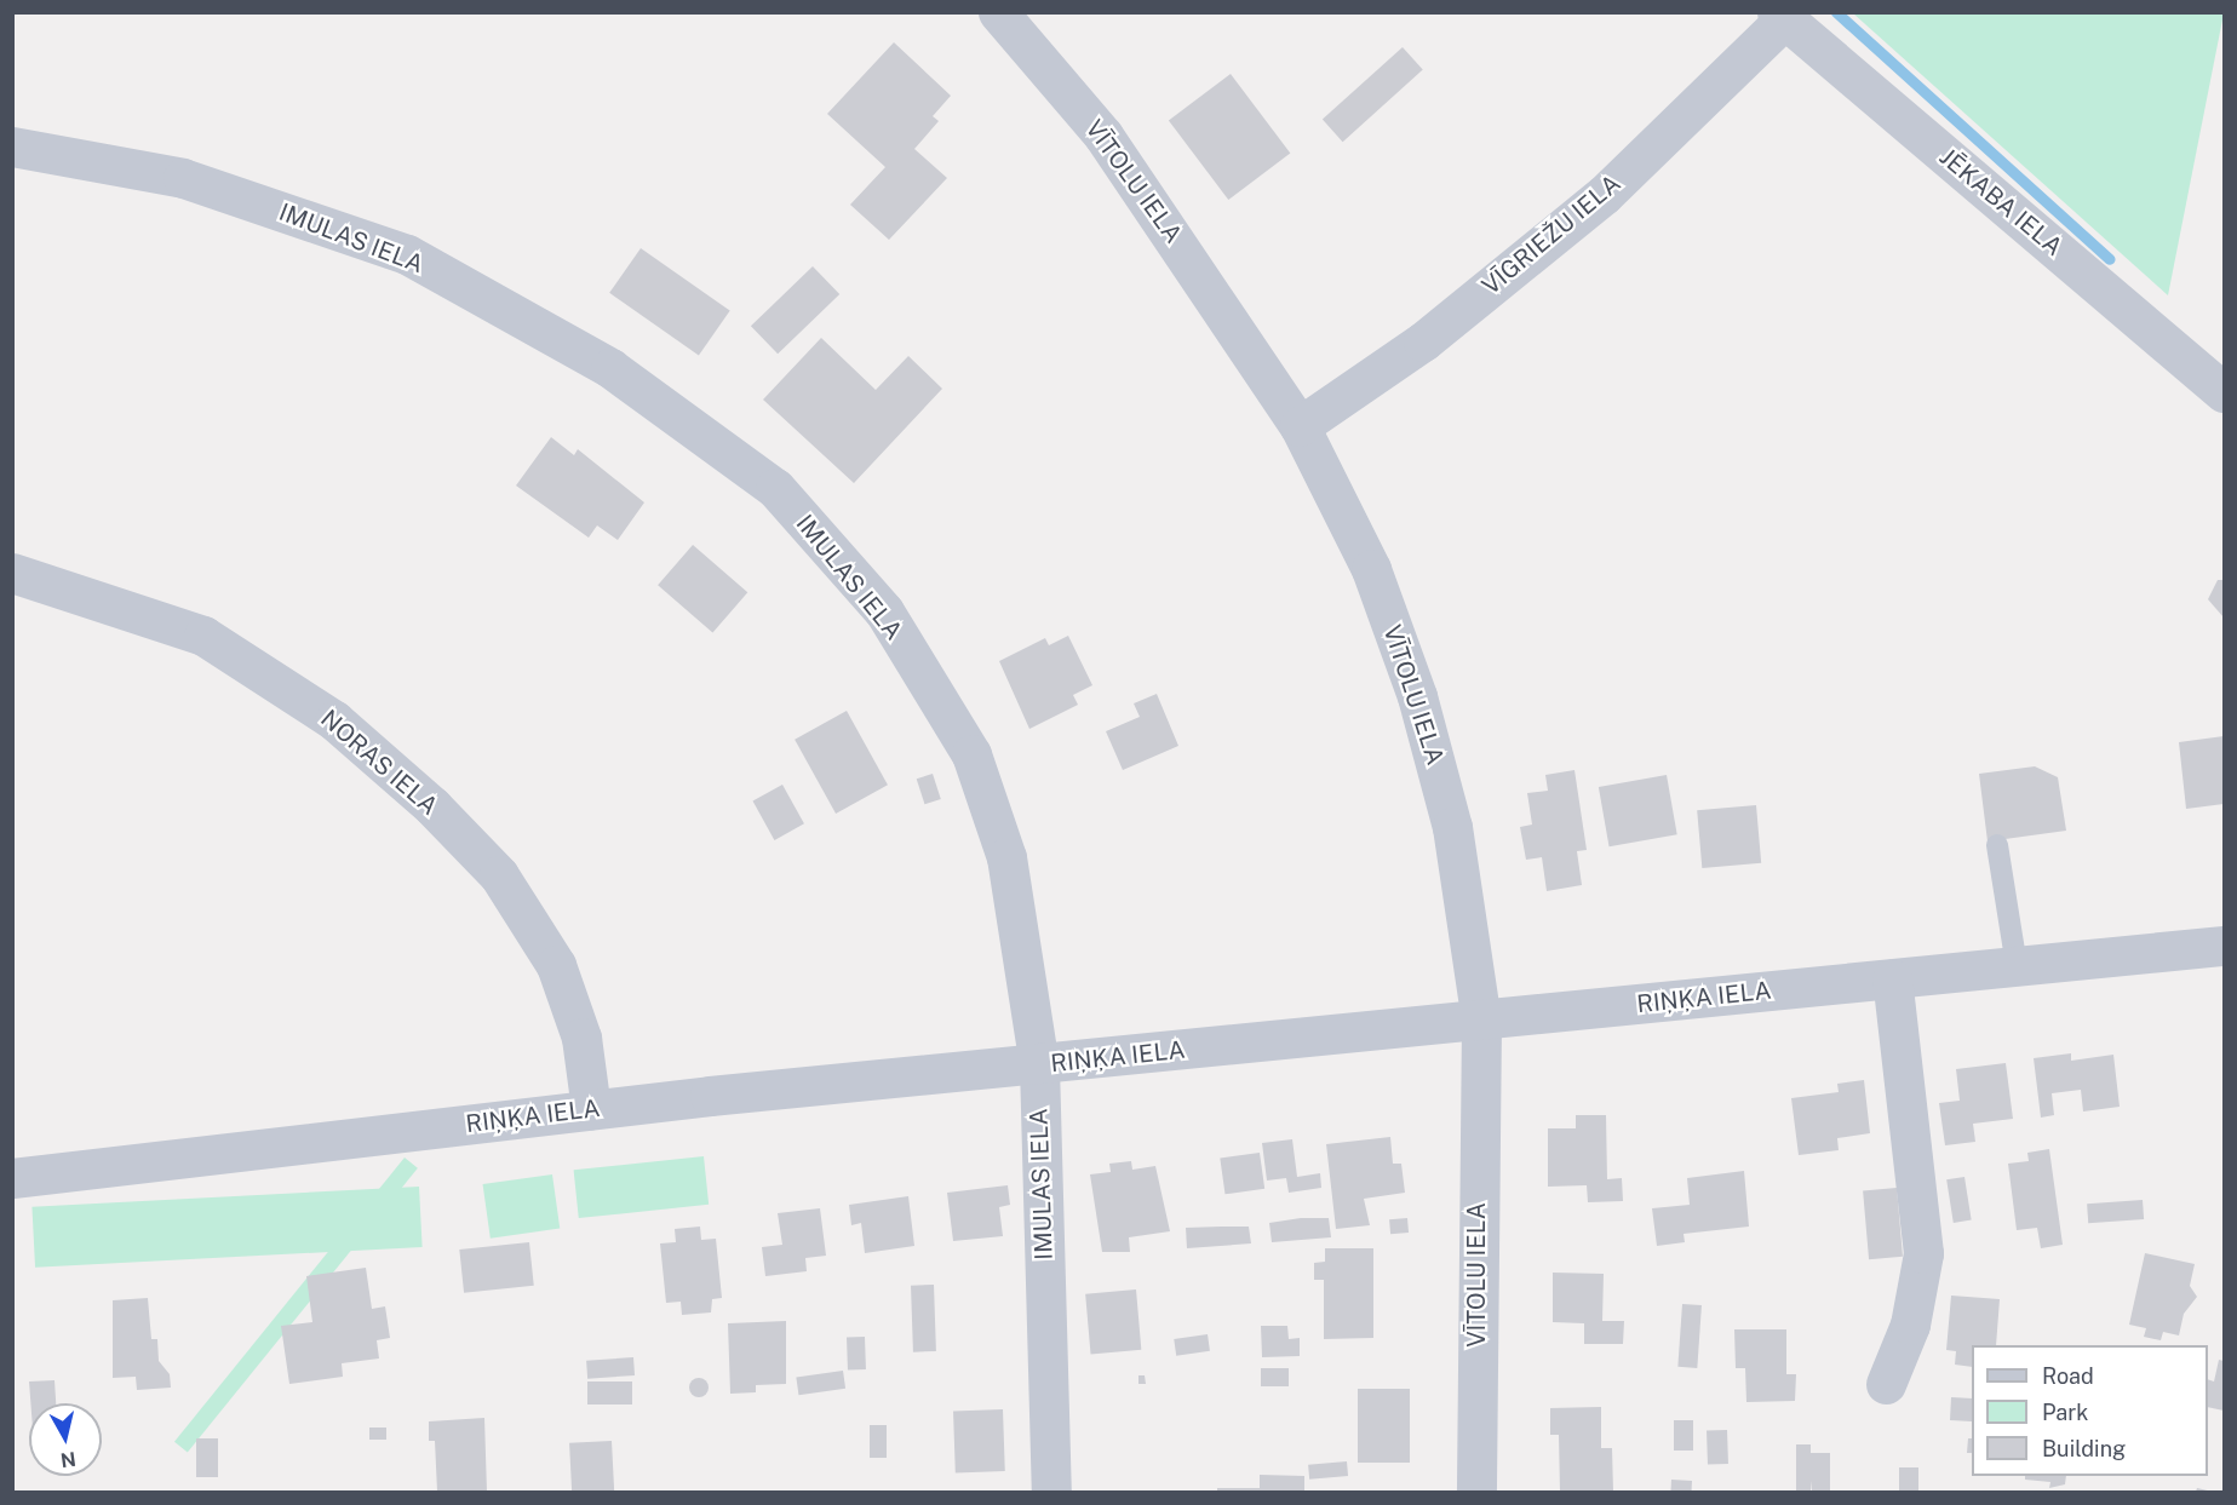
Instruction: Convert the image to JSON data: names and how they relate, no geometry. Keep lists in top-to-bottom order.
{
  "streets": {
    "street": [
      "VĪTOLU IELA",
      "JĒKABA IELA",
      "VĪGRIEŽU IELA",
      "IMULAS IELA",
      "NORAS IELA",
      "RIŅĶA IELA"
    ]
  },
  "crossings": [
    ["VĪTOLU IELA", "VĪGRIEŽU IELA"],
    ["VĪTOLU IELA", "RIŅĶA IELA"],
    ["JĒKABA IELA", "VĪGRIEŽU IELA"],
    ["IMULAS IELA", "RIŅĶA IELA"],
    ["NORAS IELA", "RIŅĶA IELA"]
  ],
  "legend": ["Road", "Park", "Building"],
  "north": "bottom"
}
